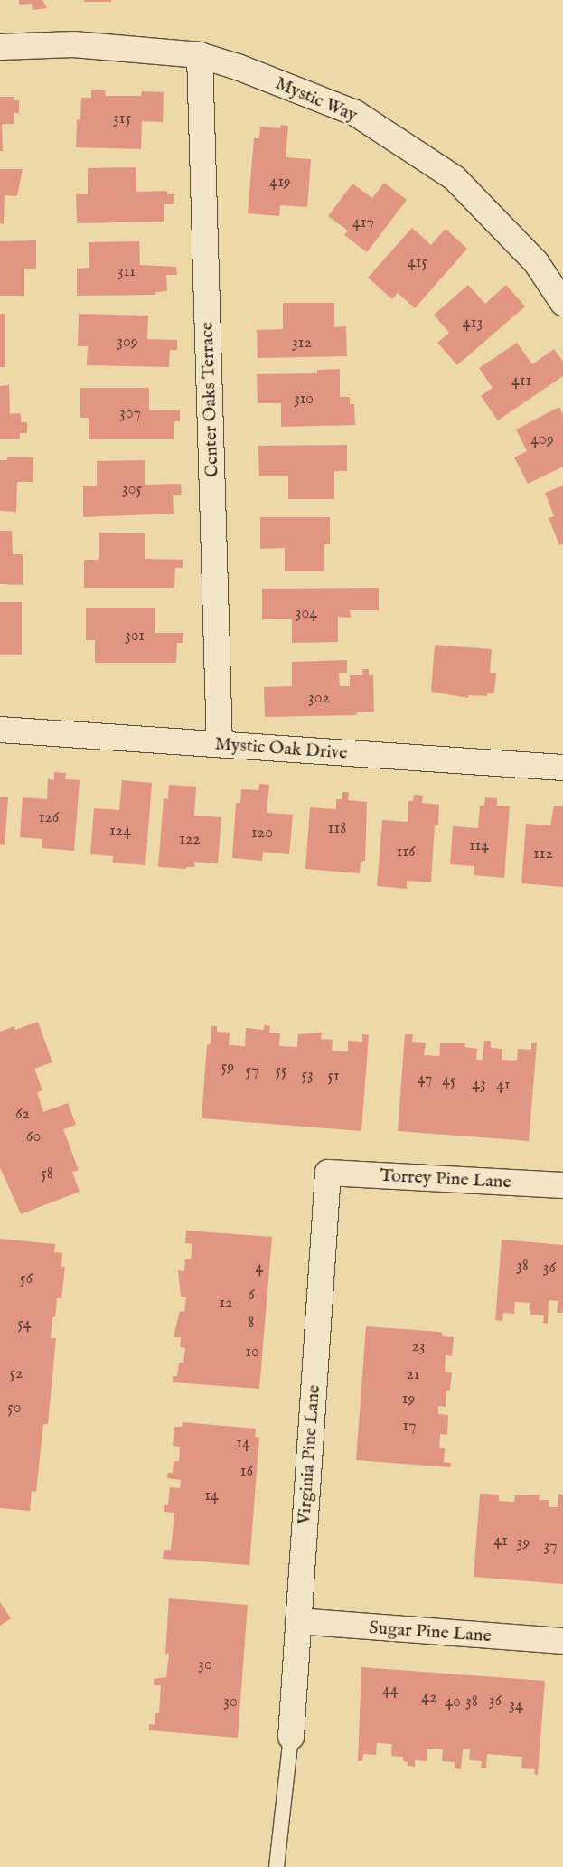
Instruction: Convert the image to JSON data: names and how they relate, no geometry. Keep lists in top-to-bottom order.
{
  "streets": {
    "street": [
      "Mystic Way",
      "Center Oaks Terrace",
      "Mystic Oak Drive",
      "Torrey Pine Lane",
      "Virginia Pine Lane",
      "Sugar Pine Lane"
    ]
  },
  "crossings": [
    ["Mystic Way", "Center Oaks Terrace"],
    ["Center Oaks Terrace", "Mystic Oak Drive"],
    ["Torrey Pine Lane", "Virginia Pine Lane"],
    ["Virginia Pine Lane", "Sugar Pine Lane"]
  ],
  "house_numbers": [
    "315",
    "419",
    "417",
    "415",
    "311",
    "413",
    "309",
    "312",
    "411",
    "310",
    "307",
    "409",
    "305",
    "304",
    "301",
    "302",
    "126",
    "118",
    "124",
    "120",
    "122",
    "114",
    "116",
    "112",
    "59",
    "57",
    "55",
    "53",
    "51",
    "47",
    "45",
    "43",
    "41",
    "62",
    "60",
    "58",
    "38",
    "4",
    "36",
    "56",
    "6",
    "12",
    "8",
    "54",
    "23",
    "10",
    "52",
    "21",
    "19",
    "50",
    "17",
    "14",
    "16",
    "14",
    "41",
    "39",
    "37",
    "30",
    "44",
    "42",
    "36",
    "30",
    "40",
    "38",
    "34"
  ]
}
